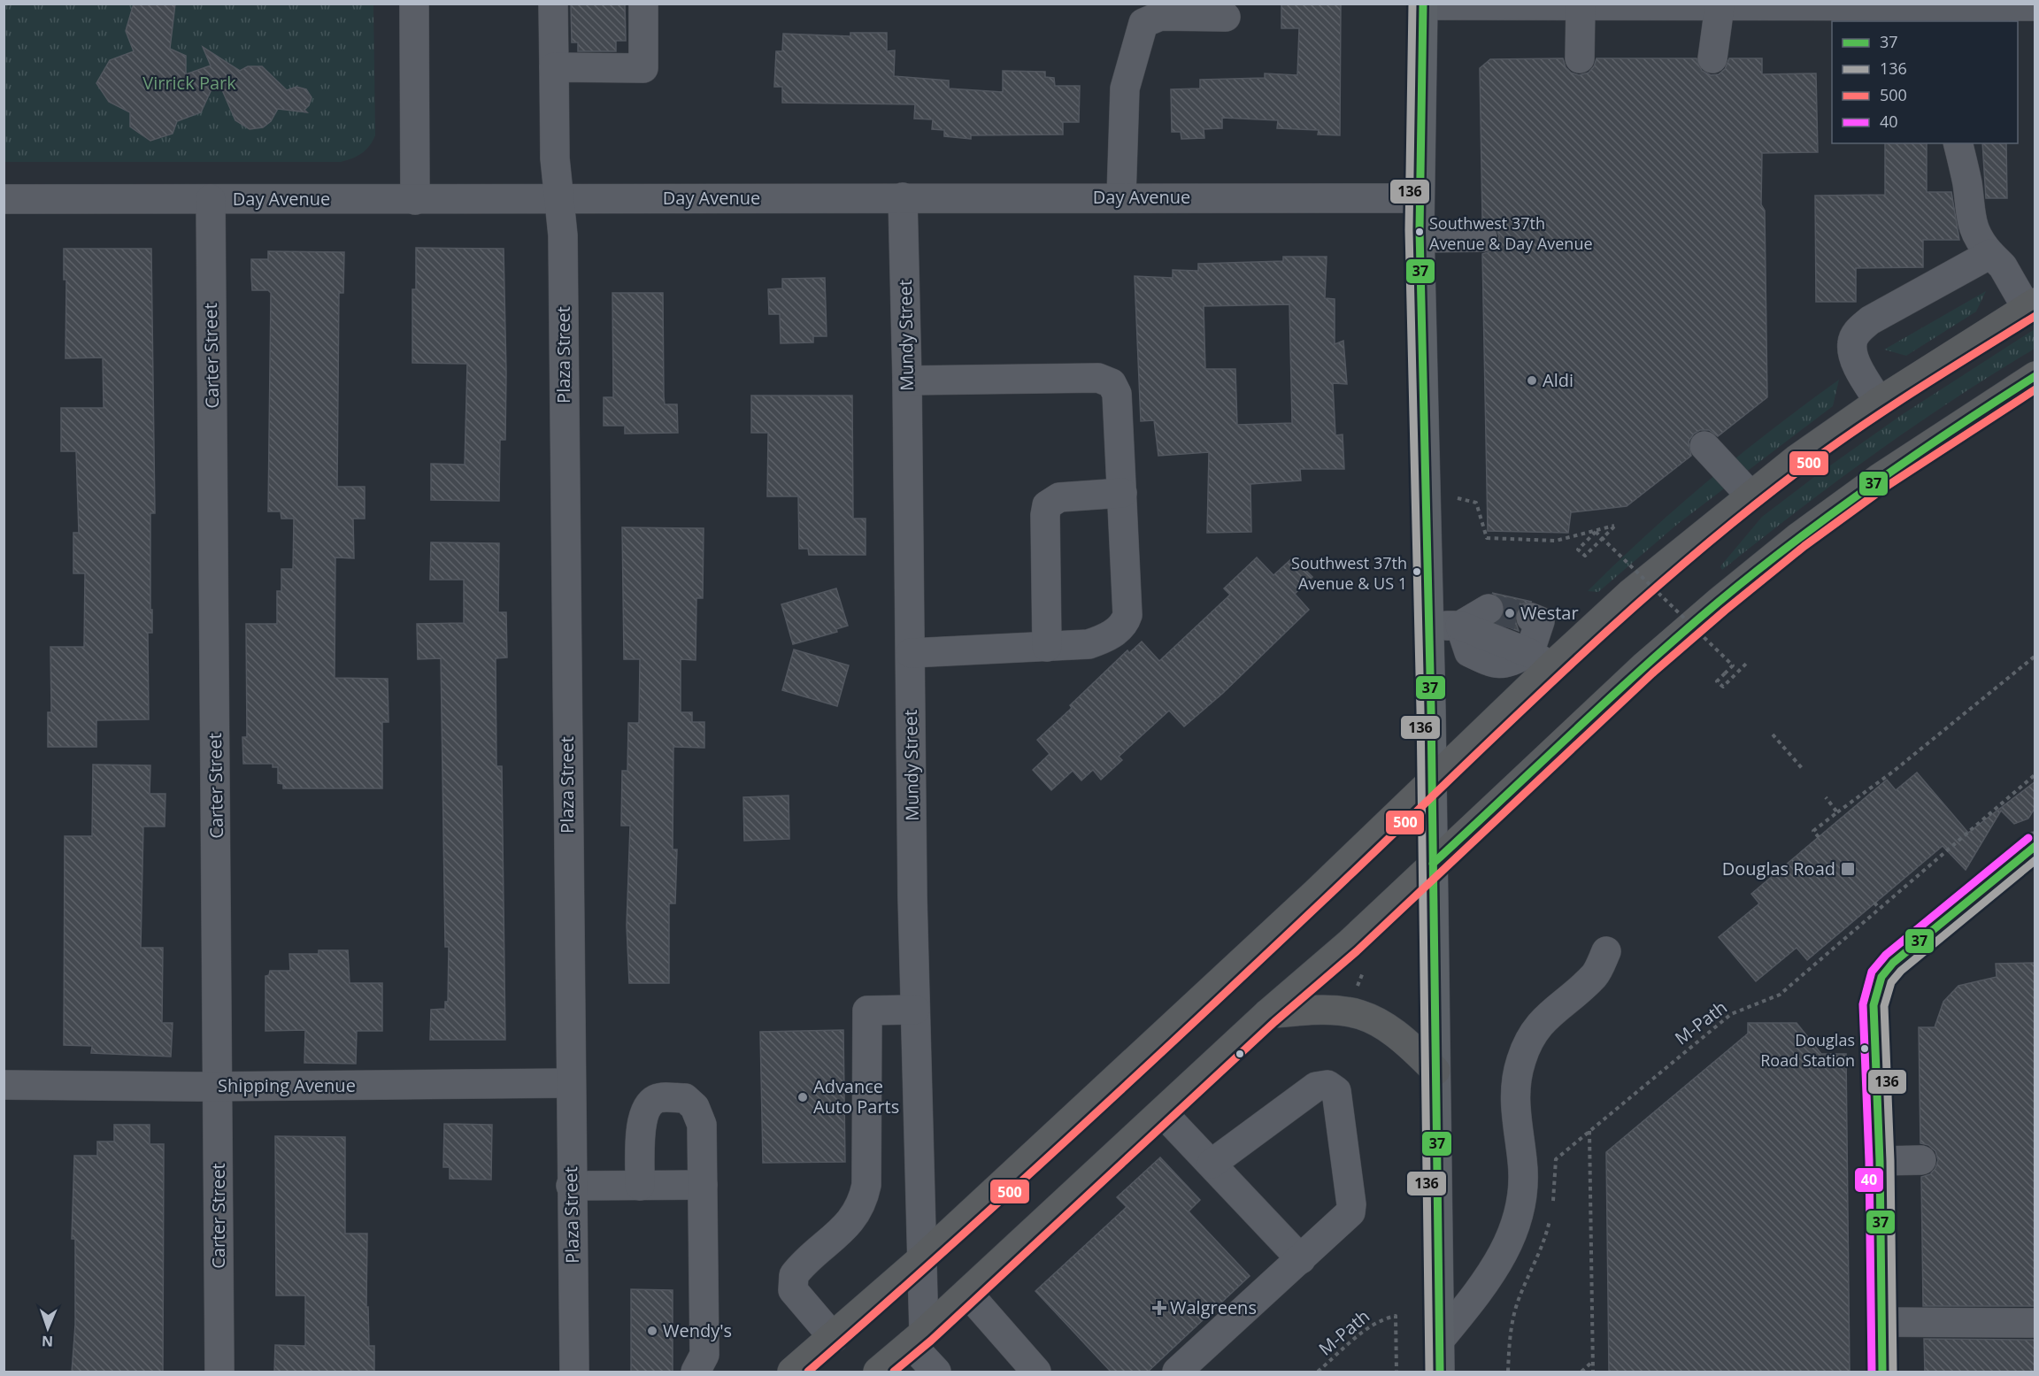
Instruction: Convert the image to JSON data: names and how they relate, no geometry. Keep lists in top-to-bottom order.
{
  "streets": {
    "street": [
      "Day Avenue",
      "Mundy Street",
      "Plaza Street",
      "Carter Street",
      "Shipping Avenue"
    ],
    "path": ["M-Path"]
  },
  "crossings": [
    ["Day Avenue", "Mundy Street"],
    ["Day Avenue", "Plaza Street"],
    ["Day Avenue", "Carter Street"],
    ["Plaza Street", "Shipping Avenue"],
    ["Carter Street", "Shipping Avenue"]
  ],
  "parks": ["Virrick Park"],
  "places": {
    "other": [
      "Southwest 37th Avenue & Day Avenue",
      "Aldi",
      "Southwest 37th Avenue & US 1",
      "Westar",
      "Douglas Road Station",
      "Advance Auto Parts",
      "Wendy's"
    ],
    "transit": ["Douglas Road"],
    "health": ["Walgreens"]
  },
  "lines": [
    "transit line 37",
    "transit line 136",
    "transit line 500",
    "transit line 40"
  ],
  "legend": [
    "37",
    "136",
    "500",
    "40"
  ],
  "north": "bottom"
}
